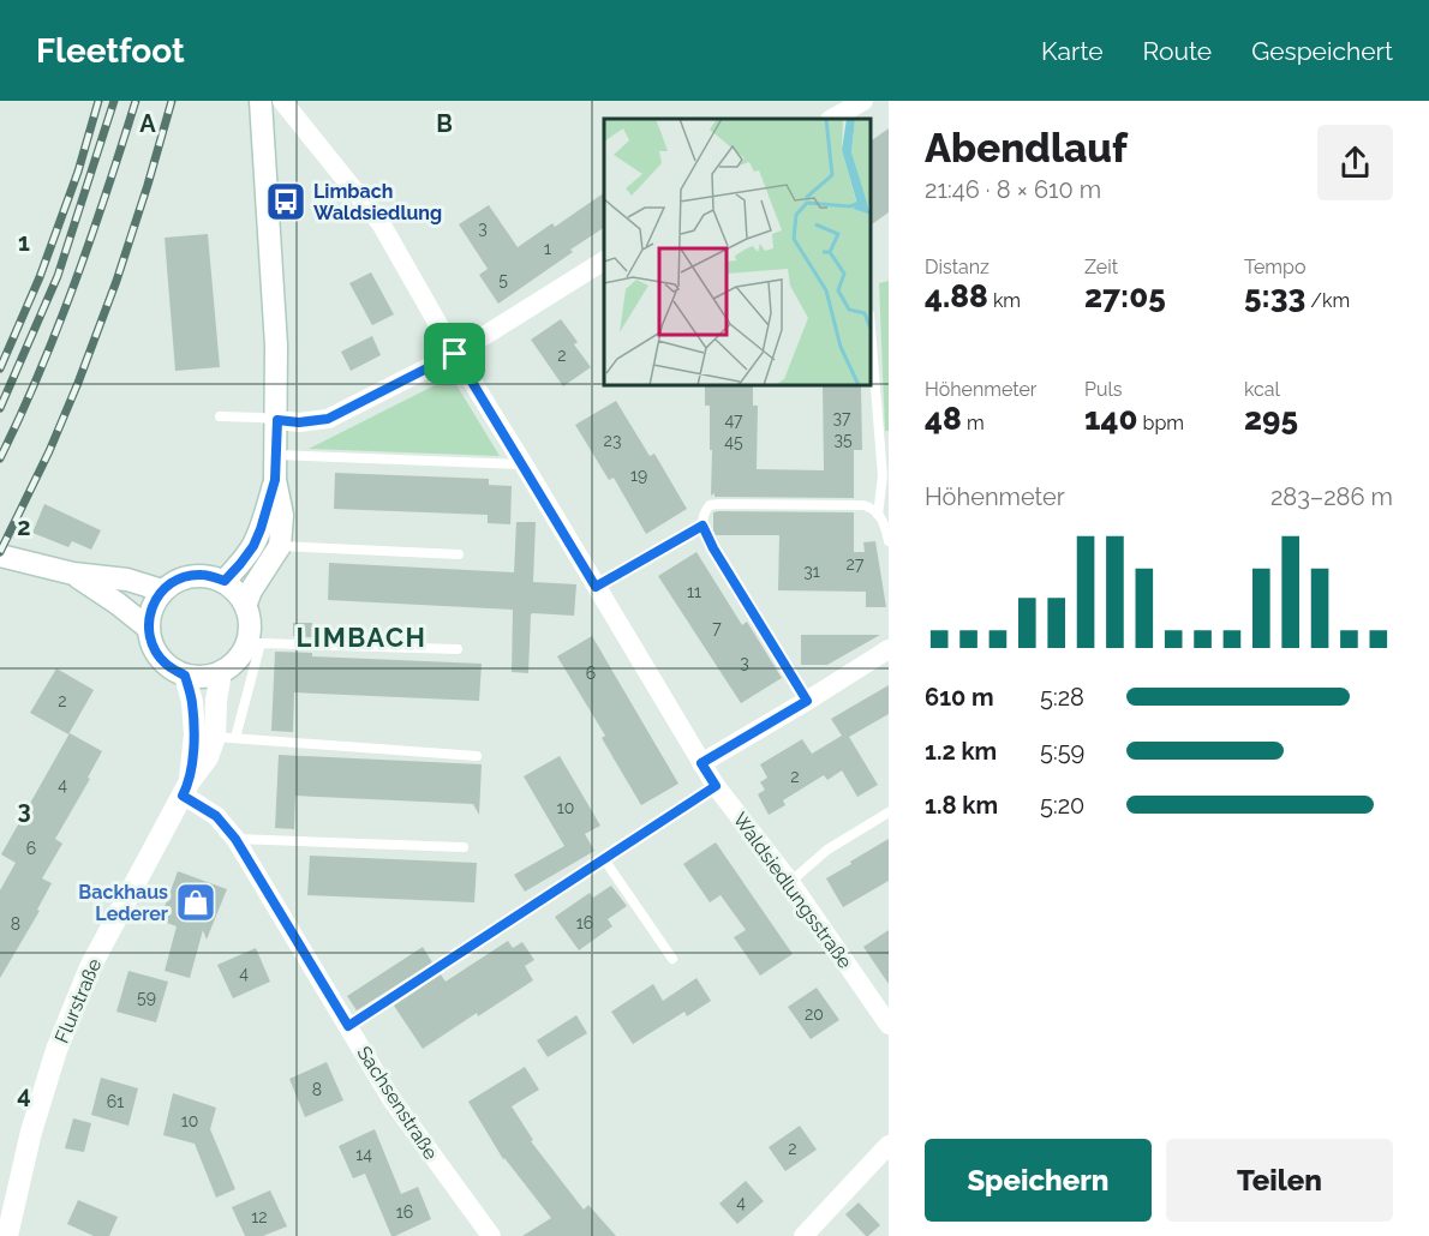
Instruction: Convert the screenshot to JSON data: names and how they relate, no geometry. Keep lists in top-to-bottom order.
{
  "streets": {
    "main road": ["Flurstraße"],
    "street": ["Waldsiedlungsstraße", "Sachsenstraße"]
  },
  "crossings": [
    ["Flurstraße", "Sachsenstraße"]
  ],
  "districts": ["LIMBACH"],
  "places": {
    "bus stop": ["Limbach Waldsiedlung"],
    "shop": ["Backhaus Lederer"]
  },
  "house_numbers": [
    "3",
    "1",
    "5",
    "2",
    "37",
    "47",
    "35",
    "23",
    "45",
    "19",
    "27",
    "31",
    "11",
    "7",
    "3",
    "6",
    "2",
    "2",
    "4",
    "10",
    "6",
    "16",
    "8",
    "4",
    "59",
    "20",
    "8",
    "61",
    "10",
    "2",
    "14",
    "4",
    "16",
    "12"
  ],
  "page": {
    "header": "Fleetfoot",
    "nav": ["Karte", "Route", "Gespeichert"],
    "heading": ["Abendlauf", "21:46 · 8 × 610 m"],
    "stats": [
      ["Distanz", "4.88 km"],
      ["Zeit", "27:05"],
      ["Tempo", "5:33 /km"],
      ["Höhenmeter", "48 m"],
      ["Puls", "140 bpm"],
      ["kcal", "295"]
    ],
    "chart": ["Höhenmeter", "283–286 m"],
    "list": [
      {
        "name": "610 m",
        "note": "5:28"
      },
      {
        "name": "1.2 km",
        "note": "5:59"
      },
      {
        "name": "1.8 km",
        "note": "5:20"
      }
    ],
    "buttons": ["Speichern", "Teilen"]
  },
  "grid": {
    "columns": ["A", "B"],
    "rows": [
      "1",
      "2",
      "3",
      "4"
    ]
  }
}
